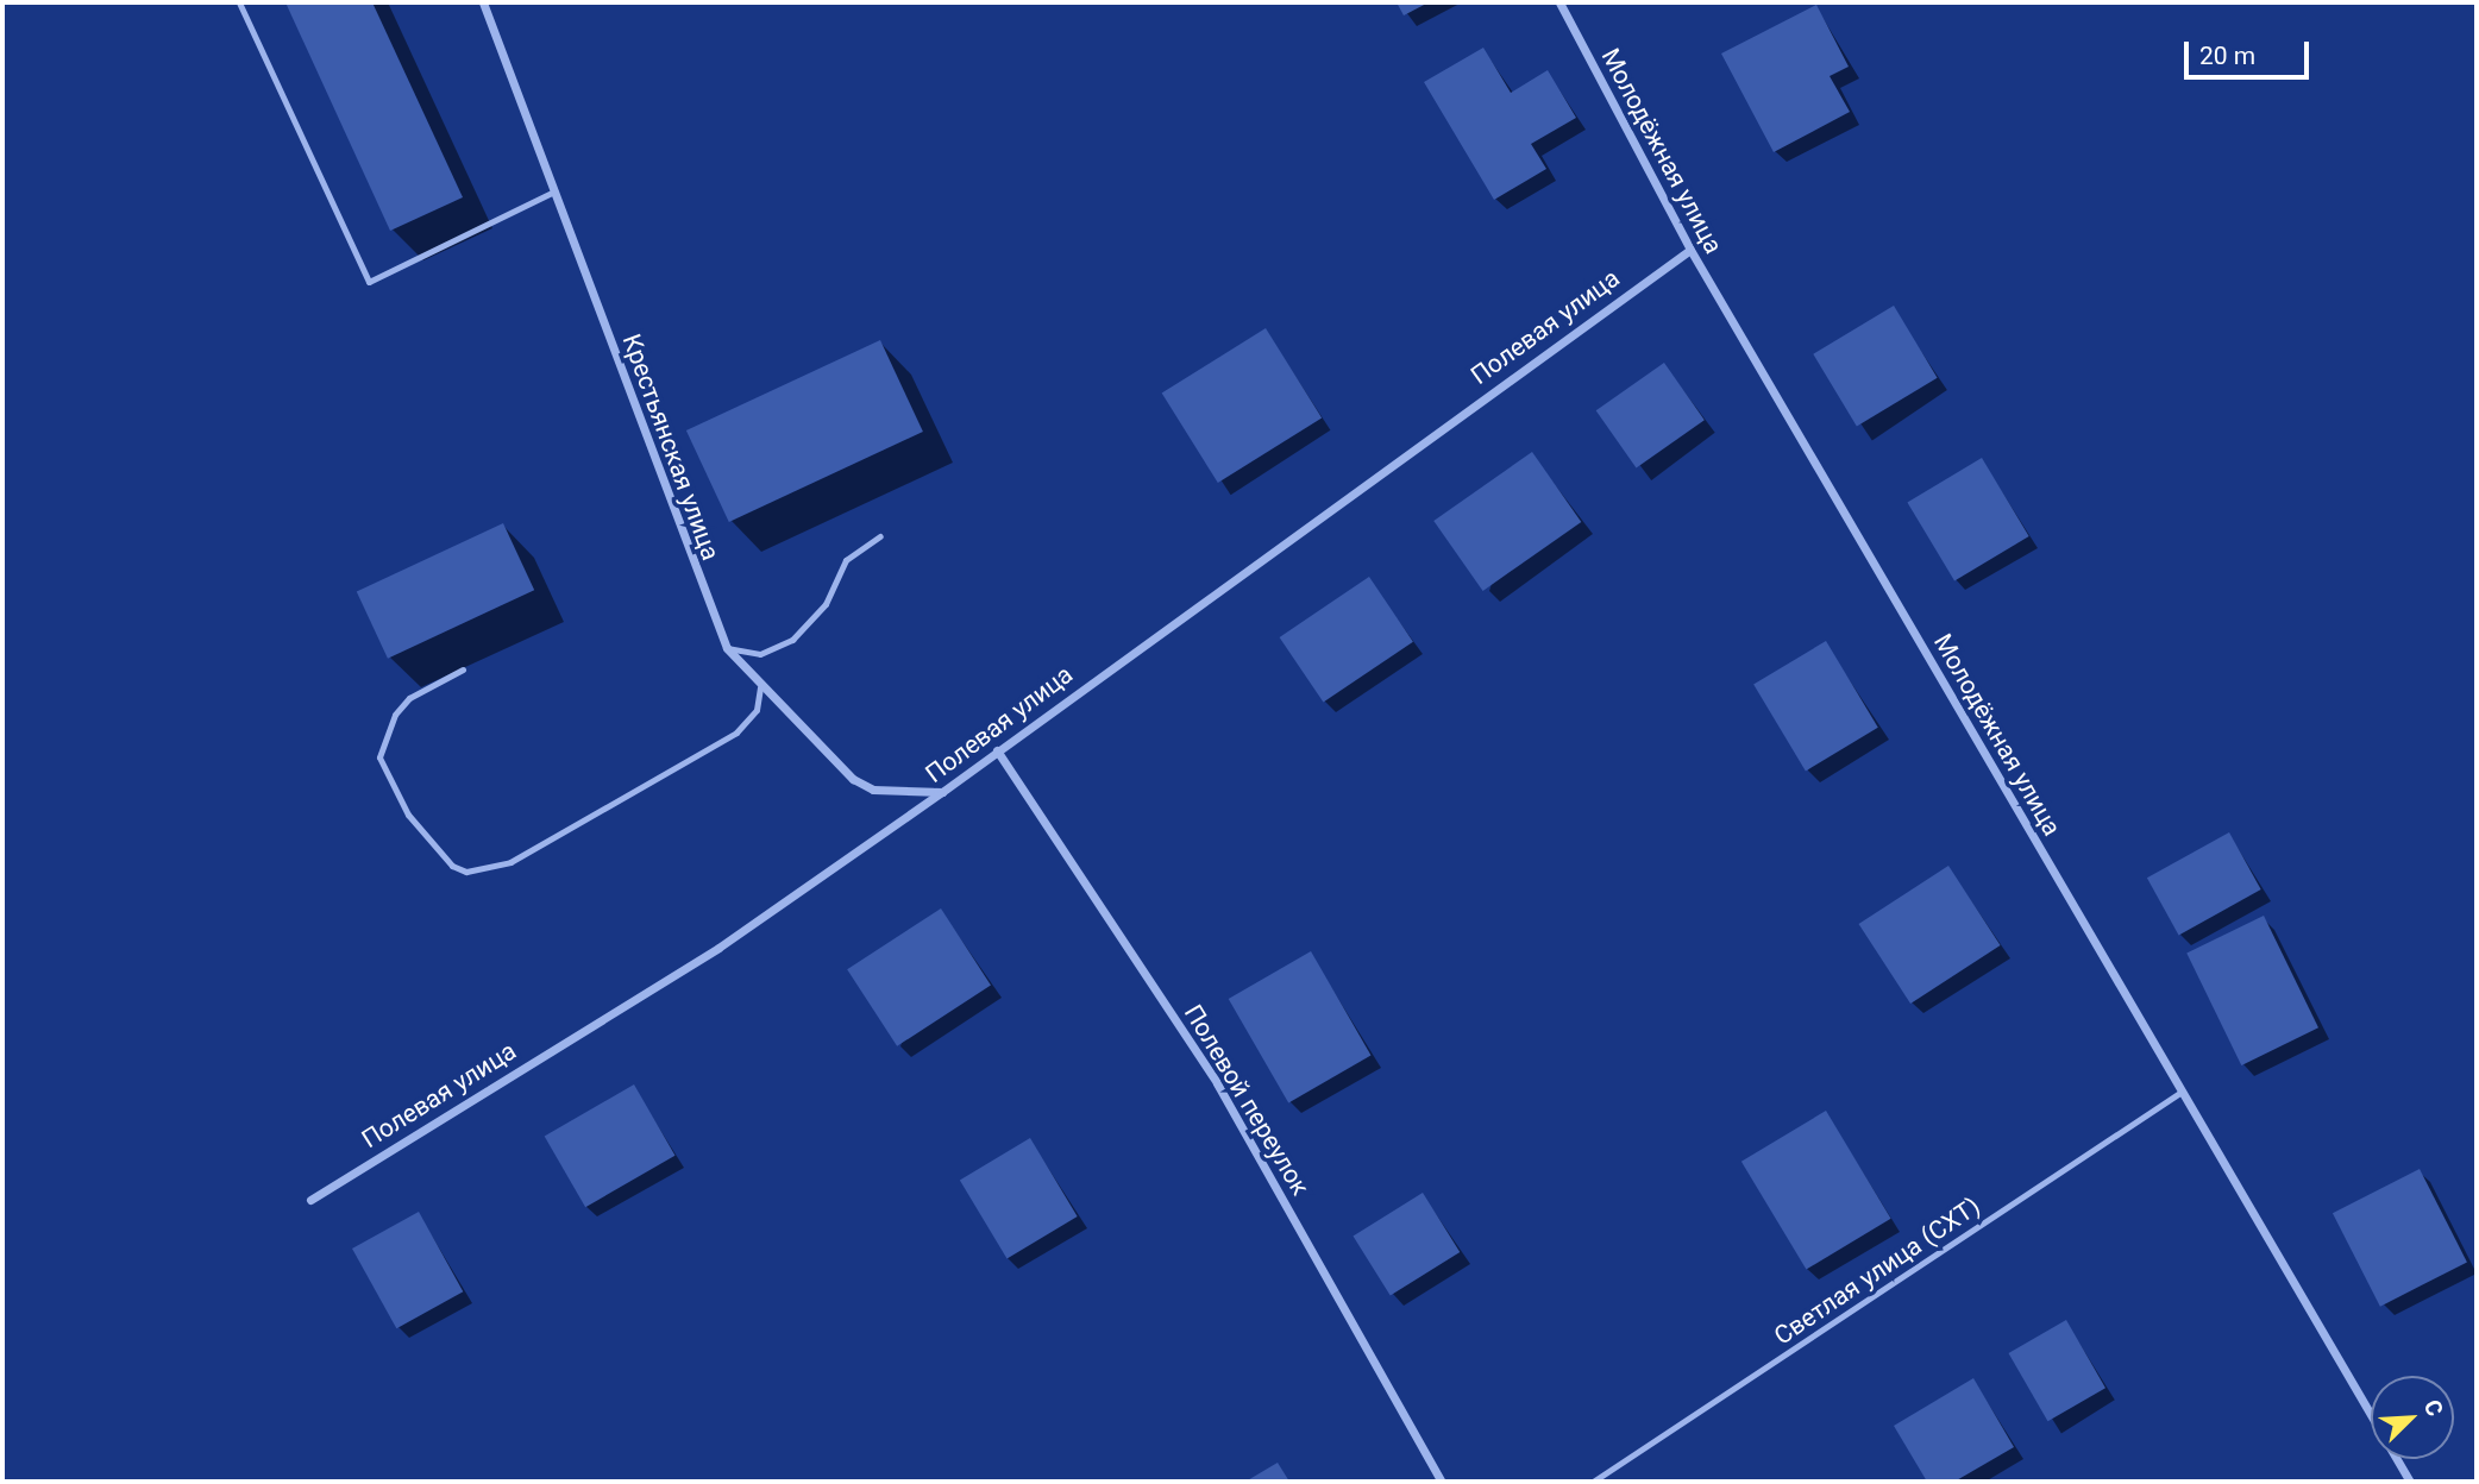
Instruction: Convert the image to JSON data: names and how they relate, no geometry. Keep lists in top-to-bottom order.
{
  "streets": {
    "street": [
      "Молодёжная улица",
      "Полевая улица",
      "Крестьянская улица",
      "Полевой переулок"
    ],
    "lane": ["Светлая улица (СХТ)"]
  },
  "crossings": [
    ["Молодёжная улица", "Полевая улица"],
    ["Молодёжная улица", "Светлая улица (СХТ)"],
    ["Полевая улица", "Крестьянская улица"],
    ["Полевая улица", "Полевой переулок"]
  ],
  "scale_bar": "20 m",
  "north": "top right"
}
